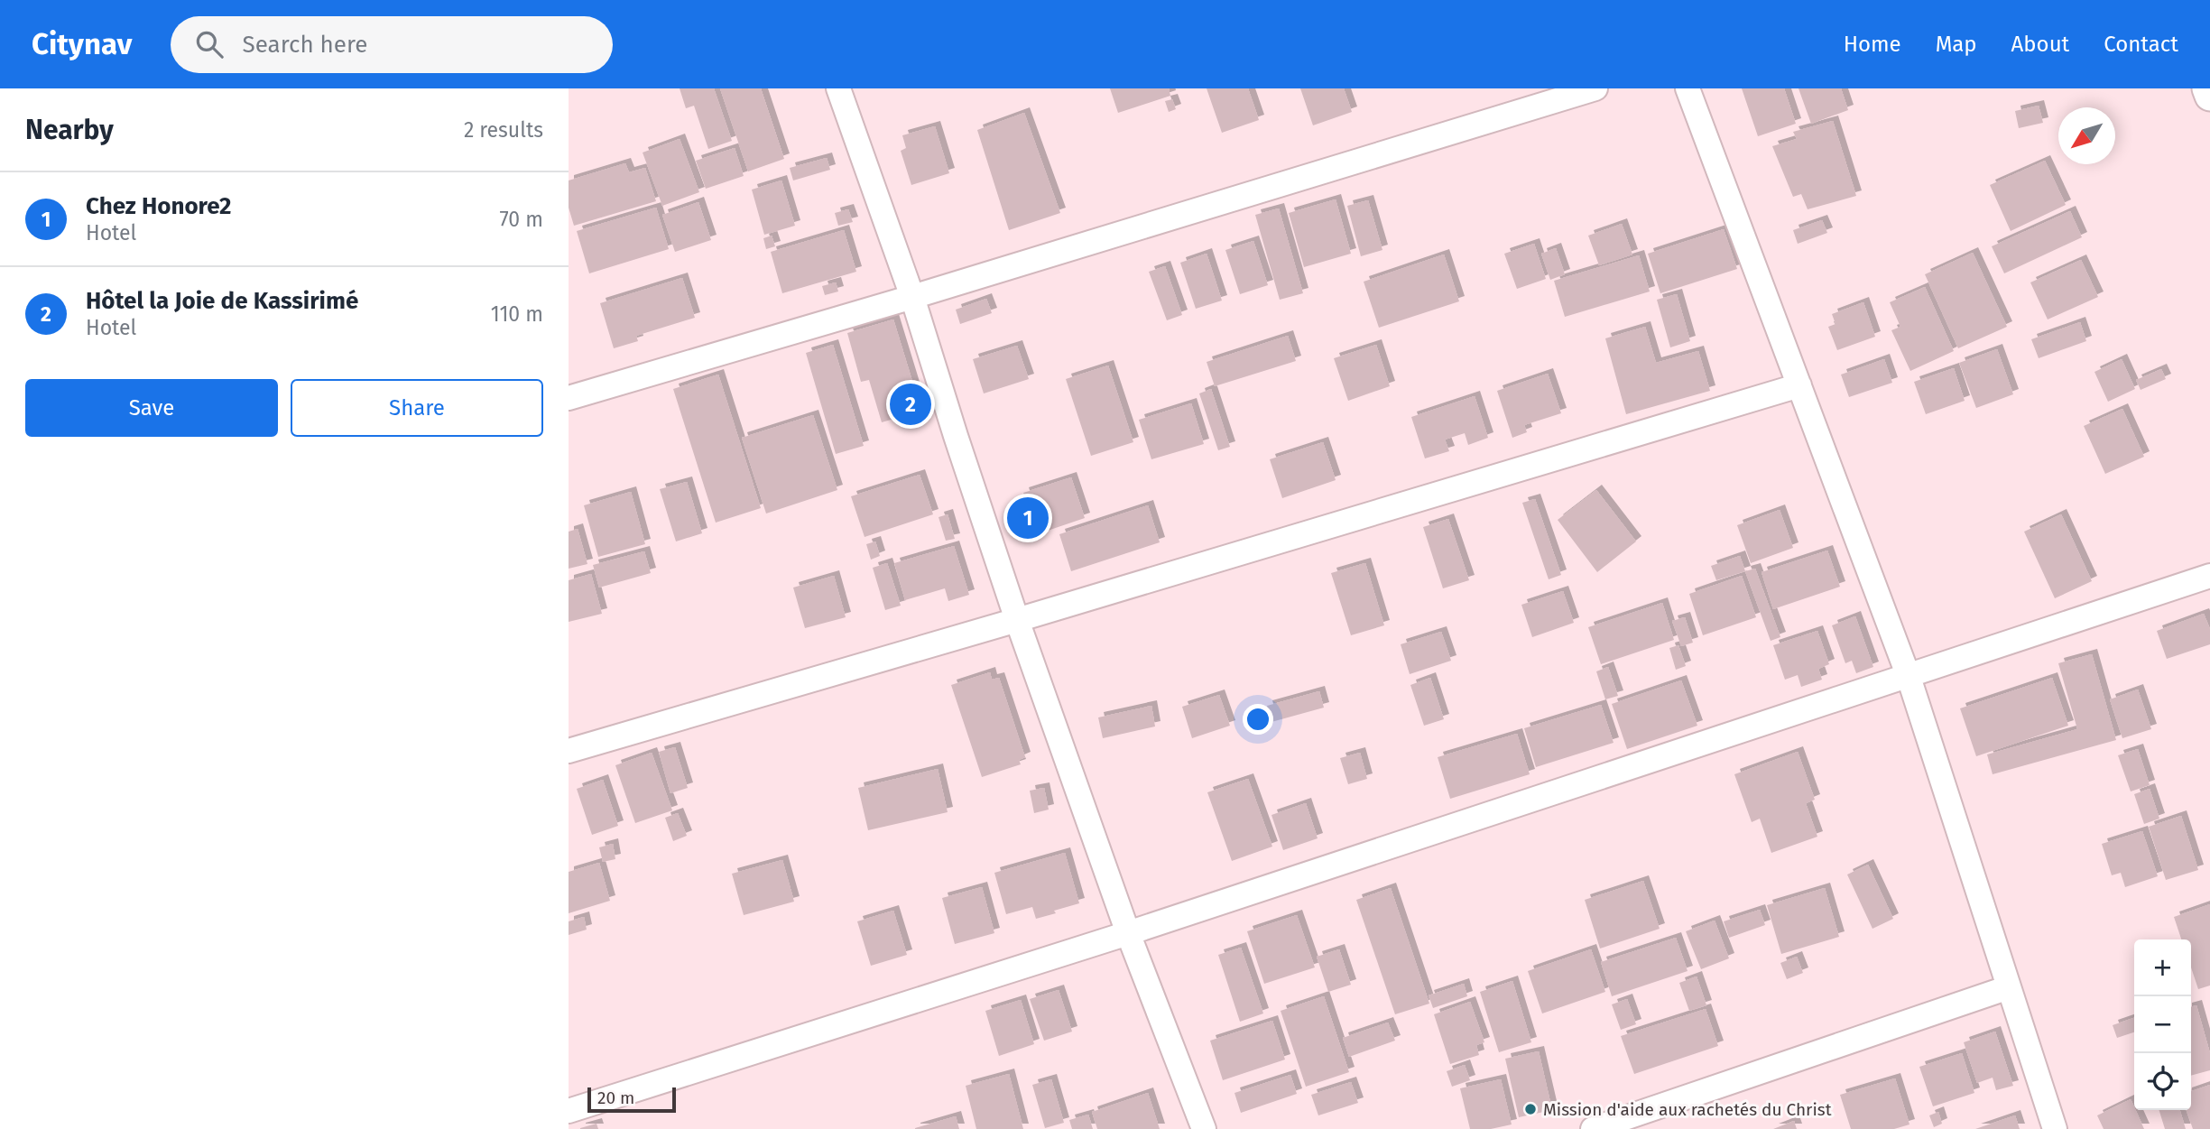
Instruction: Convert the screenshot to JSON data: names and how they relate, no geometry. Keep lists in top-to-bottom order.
{
  "places": ["Mission d'aide aux rachetés du Christ"],
  "scale_bar": "20 m",
  "north": "bottom left",
  "page": {
    "header": "Citynav",
    "search": "Search here",
    "nav": [
      "Home",
      "Map",
      "About",
      "Contact"
    ],
    "heading": ["Nearby", "2 results"],
    "list": [
      {
        "mark": "1",
        "name": "Chez Honore2",
        "note": "Hotel",
        "value": "70 m"
      },
      {
        "mark": "2",
        "name": "Hôtel la Joie de Kassirimé",
        "note": "Hotel",
        "value": "110 m"
      }
    ],
    "buttons": ["Save", "Share"],
    "pins": ["2", "1"],
    "map_buttons": ["+", "−"],
    "scale": "20 m"
  }
}
